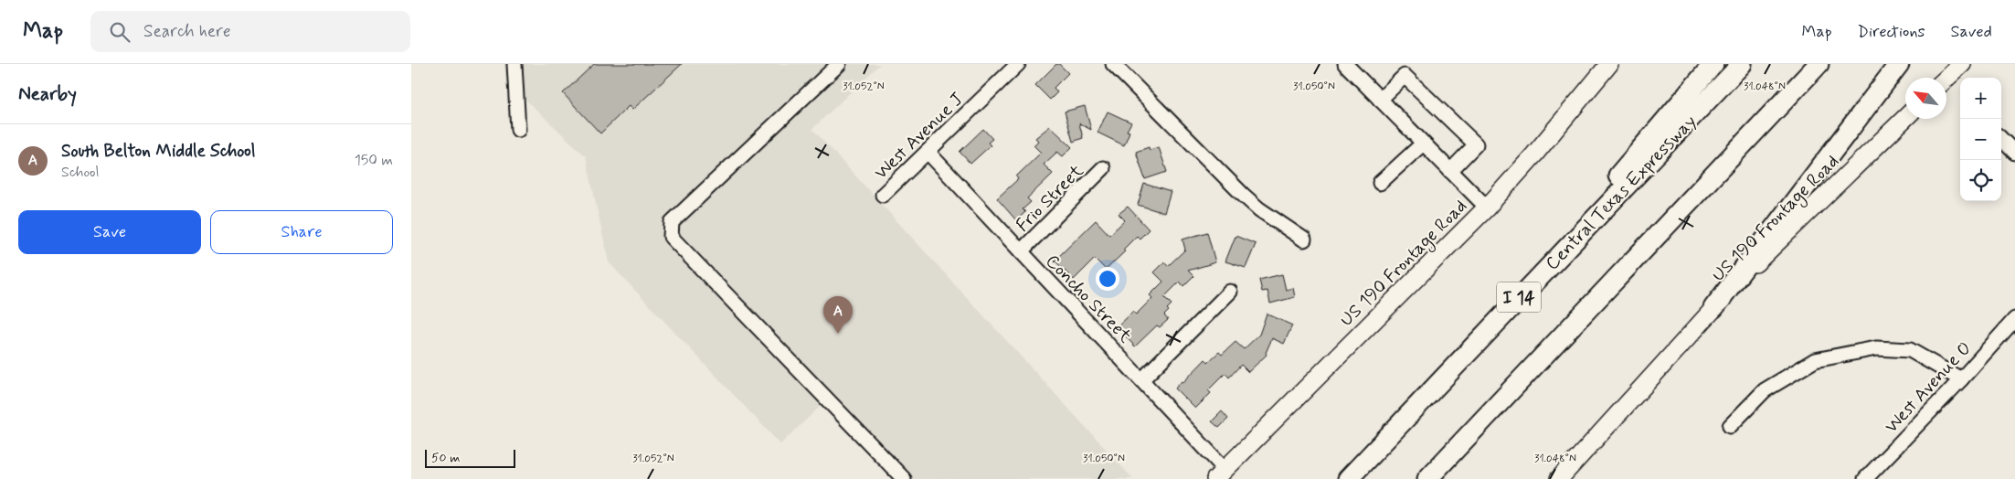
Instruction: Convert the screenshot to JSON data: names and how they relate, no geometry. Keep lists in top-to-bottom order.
{
  "streets": {
    "highway": ["Central Texas Expressway", "I 14"],
    "main road": ["US 190 Frontage Road"],
    "street": [
      "West Avenue J",
      "Frio Street",
      "Concho Street",
      "West Avenue O"
    ]
  },
  "crossings": [
    ["West Avenue J", "Concho Street"],
    ["Frio Street", "Concho Street"],
    ["US 190 Frontage Road", "Concho Street"]
  ],
  "scale_bar": "50 m",
  "north": "top left",
  "page": {
    "header": "Map",
    "search": "Search here",
    "nav": ["Map", "Directions", "Saved"],
    "heading": "Nearby",
    "map_buttons": ["+", "−"],
    "list": [
      {
        "mark": "A",
        "name": "South Belton Middle School",
        "note": "School",
        "value": "150 m"
      }
    ],
    "buttons": ["Save", "Share"],
    "pins": "A",
    "scale": "50 m"
  },
  "coordinates": ["31.050°N", "31.048°N", "31.052°N"]
}
